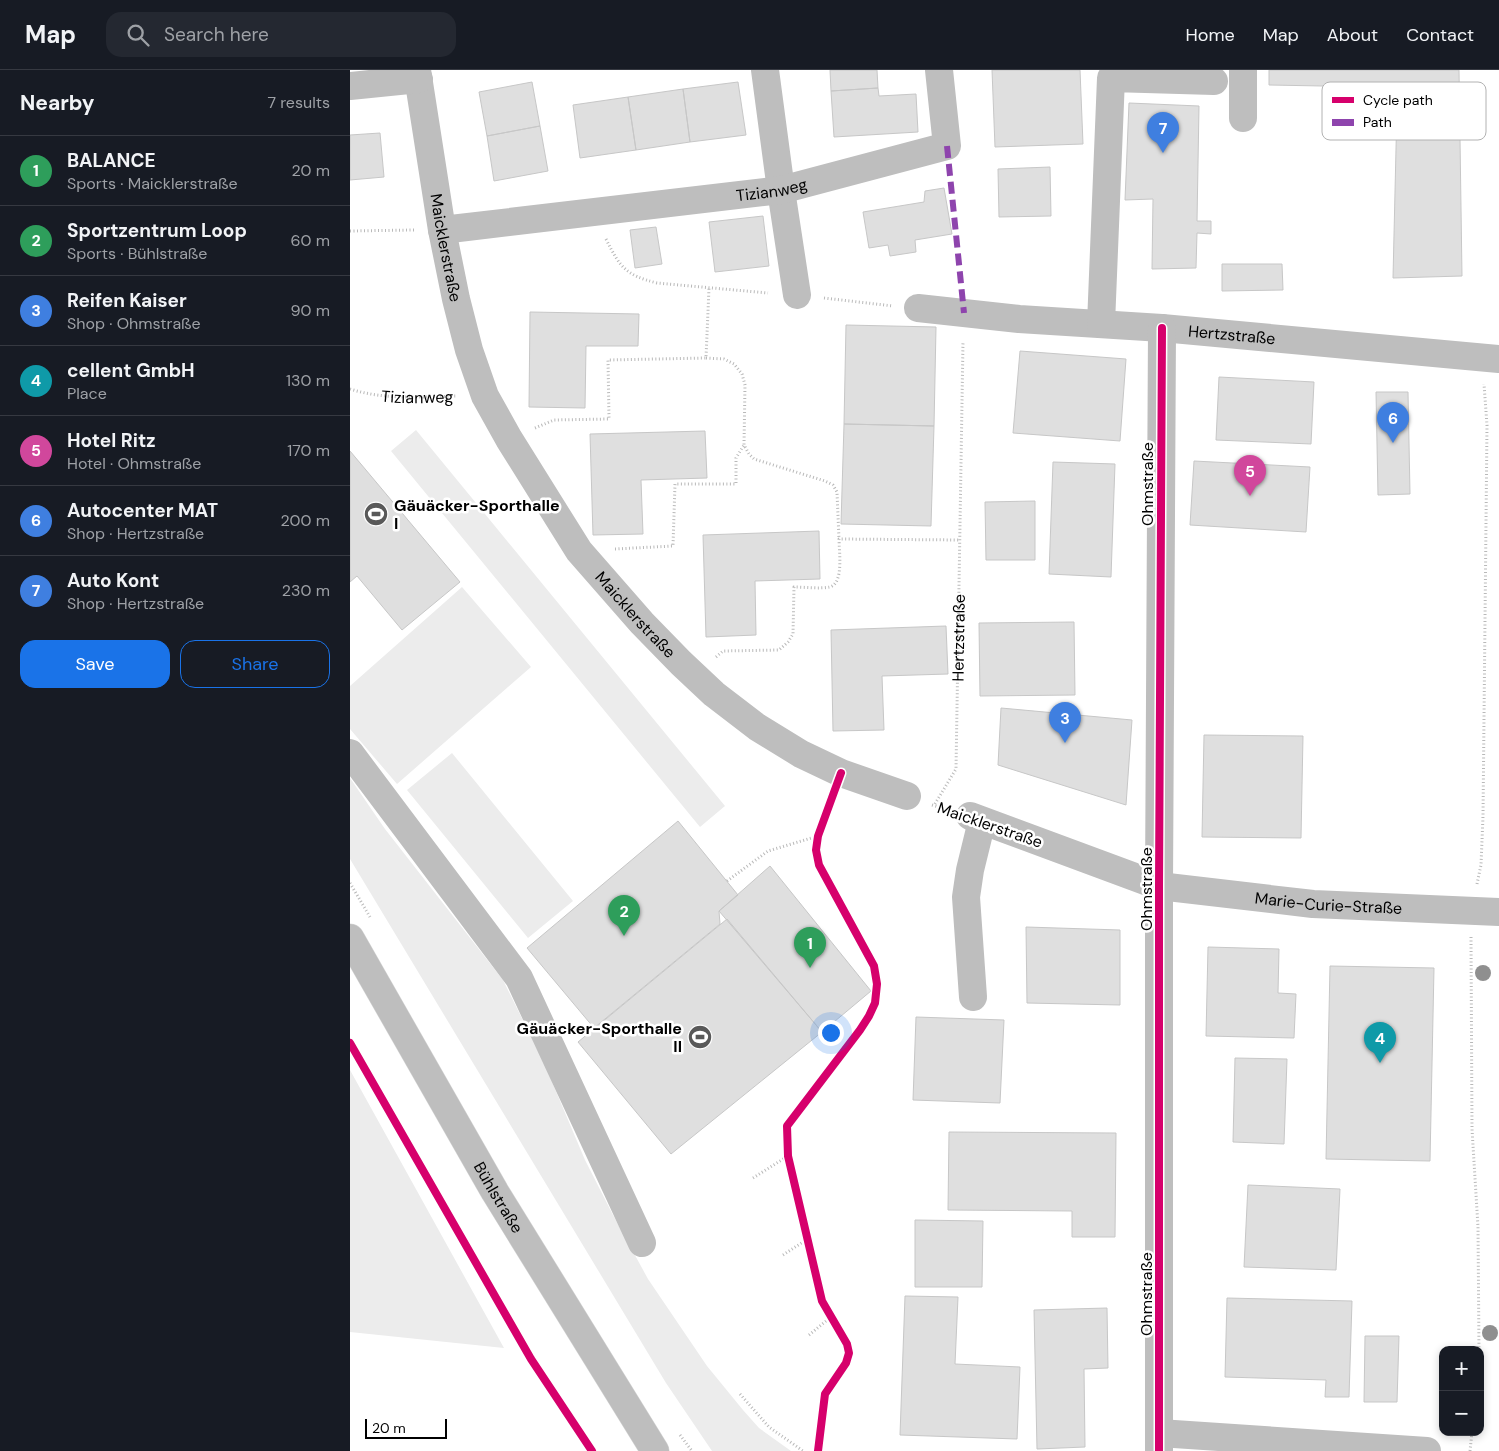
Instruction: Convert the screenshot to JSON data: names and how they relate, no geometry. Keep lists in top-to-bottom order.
{
  "streets": {
    "street": [
      "Tizianweg",
      "Maicklerstraße",
      "Hertzstraße",
      "Ohmstraße",
      "Marie-Curie-Straße",
      "Bühlstraße"
    ]
  },
  "crossings": [
    ["Tizianweg", "Maicklerstraße"],
    ["Maicklerstraße", "Hertzstraße"],
    ["Maicklerstraße", "Ohmstraße"],
    ["Maicklerstraße", "Marie-Curie-Straße"],
    ["Hertzstraße", "Ohmstraße"],
    ["Ohmstraße", "Marie-Curie-Straße"]
  ],
  "places": {
    "sports": ["Gäuäcker-Sporthalle I", "Gäuäcker-Sporthalle II"]
  },
  "legend": ["Cycle path", "Path"],
  "scale_bar": "20 m",
  "page": {
    "header": "Map",
    "search": "Search here",
    "nav": [
      "Home",
      "Map",
      "About",
      "Contact"
    ],
    "heading": ["Nearby", "7 results"],
    "pins": [
      "7",
      "6",
      "5",
      "3",
      "2",
      "1",
      "4"
    ],
    "list": [
      {
        "mark": "1",
        "name": "BALANCE",
        "note": "Sports · Maicklerstraße",
        "value": "20 m"
      },
      {
        "mark": "2",
        "name": "Sportzentrum Loop",
        "note": "Sports · Bühlstraße",
        "value": "60 m"
      },
      {
        "mark": "3",
        "name": "Reifen Kaiser",
        "note": "Shop · Ohmstraße",
        "value": "90 m"
      },
      {
        "mark": "4",
        "name": "cellent GmbH",
        "note": "Place",
        "value": "130 m"
      },
      {
        "mark": "5",
        "name": "Hotel Ritz",
        "note": "Hotel · Ohmstraße",
        "value": "170 m"
      },
      {
        "mark": "6",
        "name": "Autocenter MAT",
        "note": "Shop · Hertzstraße",
        "value": "200 m"
      },
      {
        "mark": "7",
        "name": "Auto Kont",
        "note": "Shop · Hertzstraße",
        "value": "230 m"
      }
    ],
    "buttons": ["Save", "Share"],
    "map_buttons": ["+", "−"],
    "scale": "20 m"
  }
}
